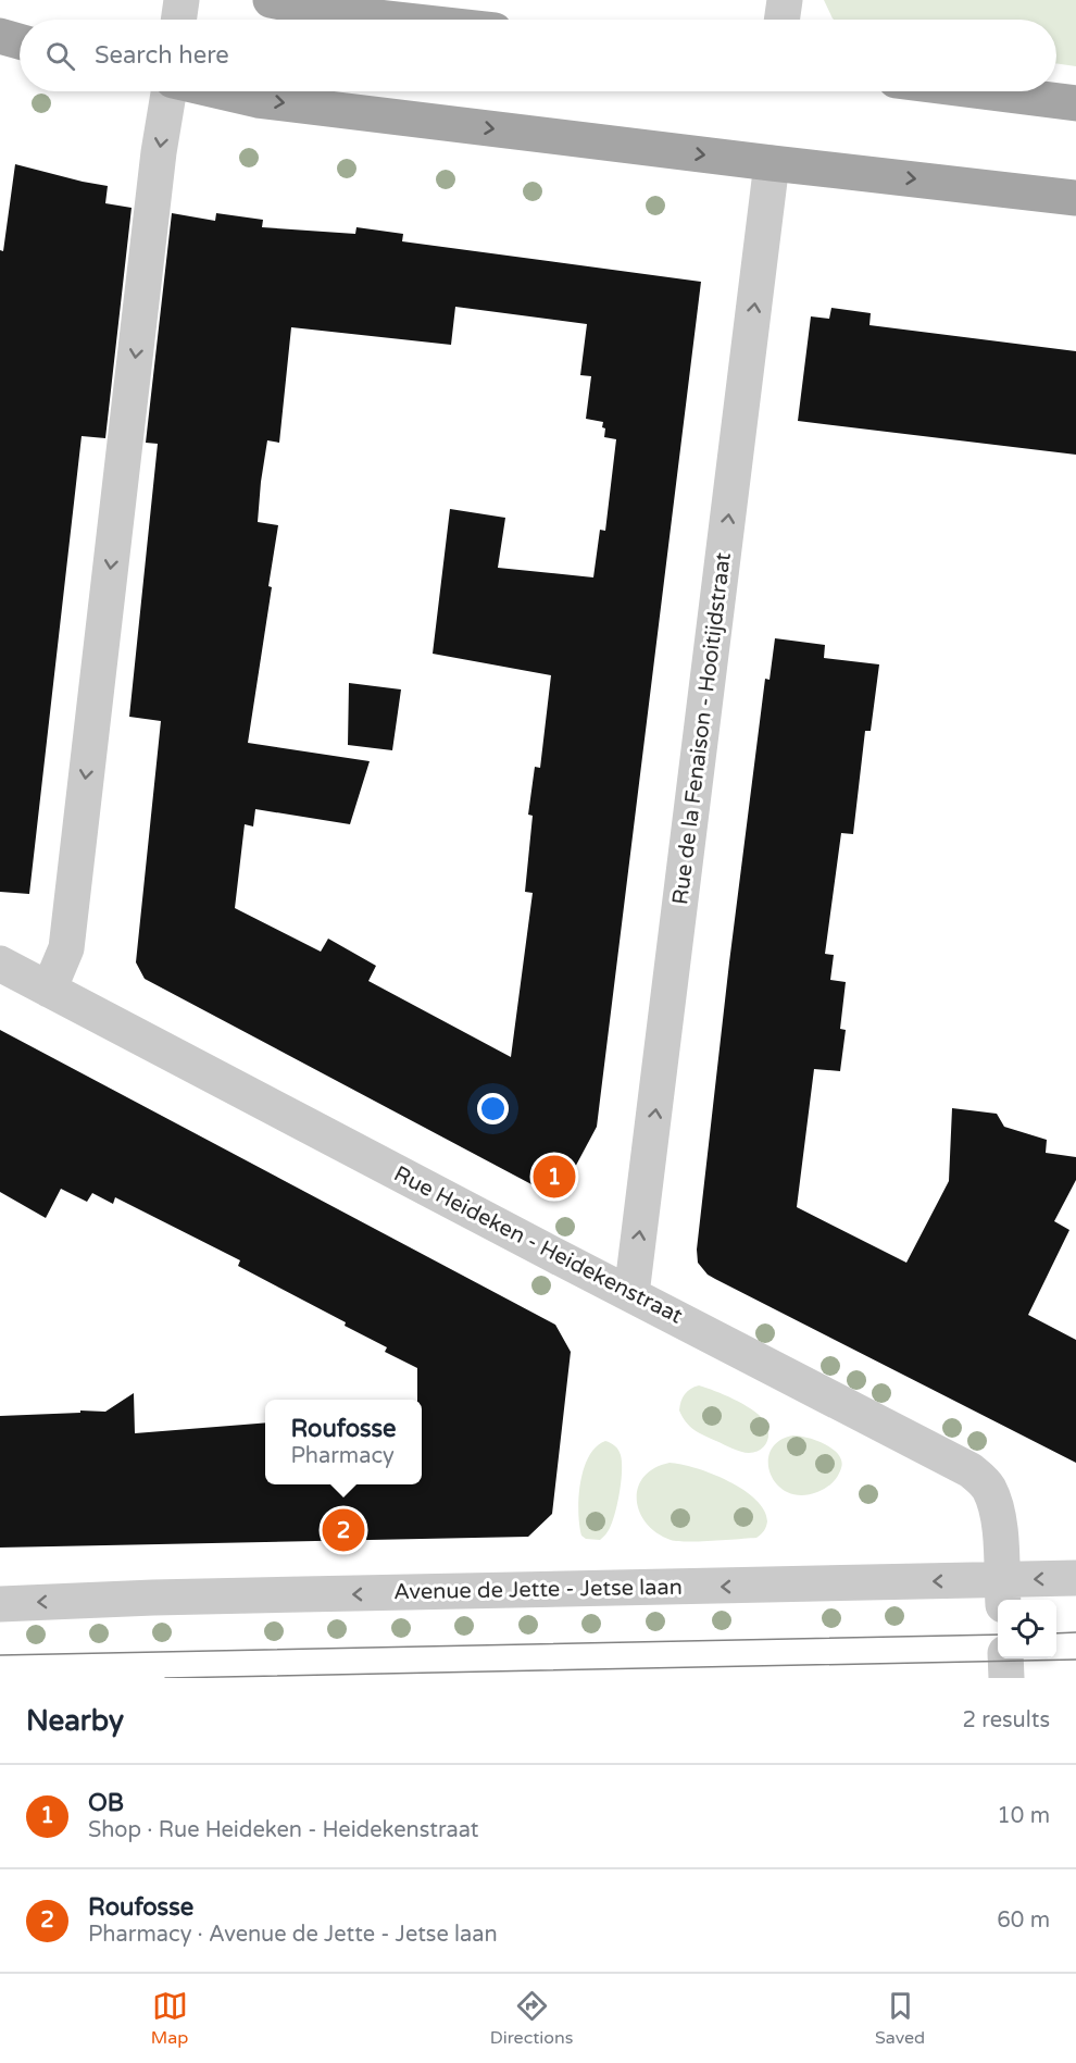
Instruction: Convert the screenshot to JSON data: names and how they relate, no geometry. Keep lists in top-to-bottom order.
{
  "streets": {
    "street": ["Rue de la Fenaison - Hooitijdstraat", "Rue Heideken - Heidekenstraat", "Avenue de Jette - Jetse laan"]
  },
  "crossings": [
    ["Rue de la Fenaison - Hooitijdstraat", "Rue Heideken - Heidekenstraat"],
    ["Rue Heideken - Heidekenstraat", "Avenue de Jette - Jetse laan"]
  ],
  "one_way": ["Rue de la Fenaison - Hooitijdstraat", "Avenue de Jette - Jetse laan"],
  "page": {
    "search": "Search here",
    "pins": ["1", "2"],
    "popup": ["Roufosse", "Pharmacy"],
    "heading": ["Nearby", "2 results"],
    "list": [
      {
        "mark": "1",
        "name": "OB",
        "note": "Shop · Rue Heideken - Heidekenstraat",
        "value": "10 m"
      },
      {
        "mark": "2",
        "name": "Roufosse",
        "note": "Pharmacy · Avenue de Jette - Jetse laan",
        "value": "60 m"
      }
    ],
    "nav": ["Map", "Directions", "Saved"]
  }
}
